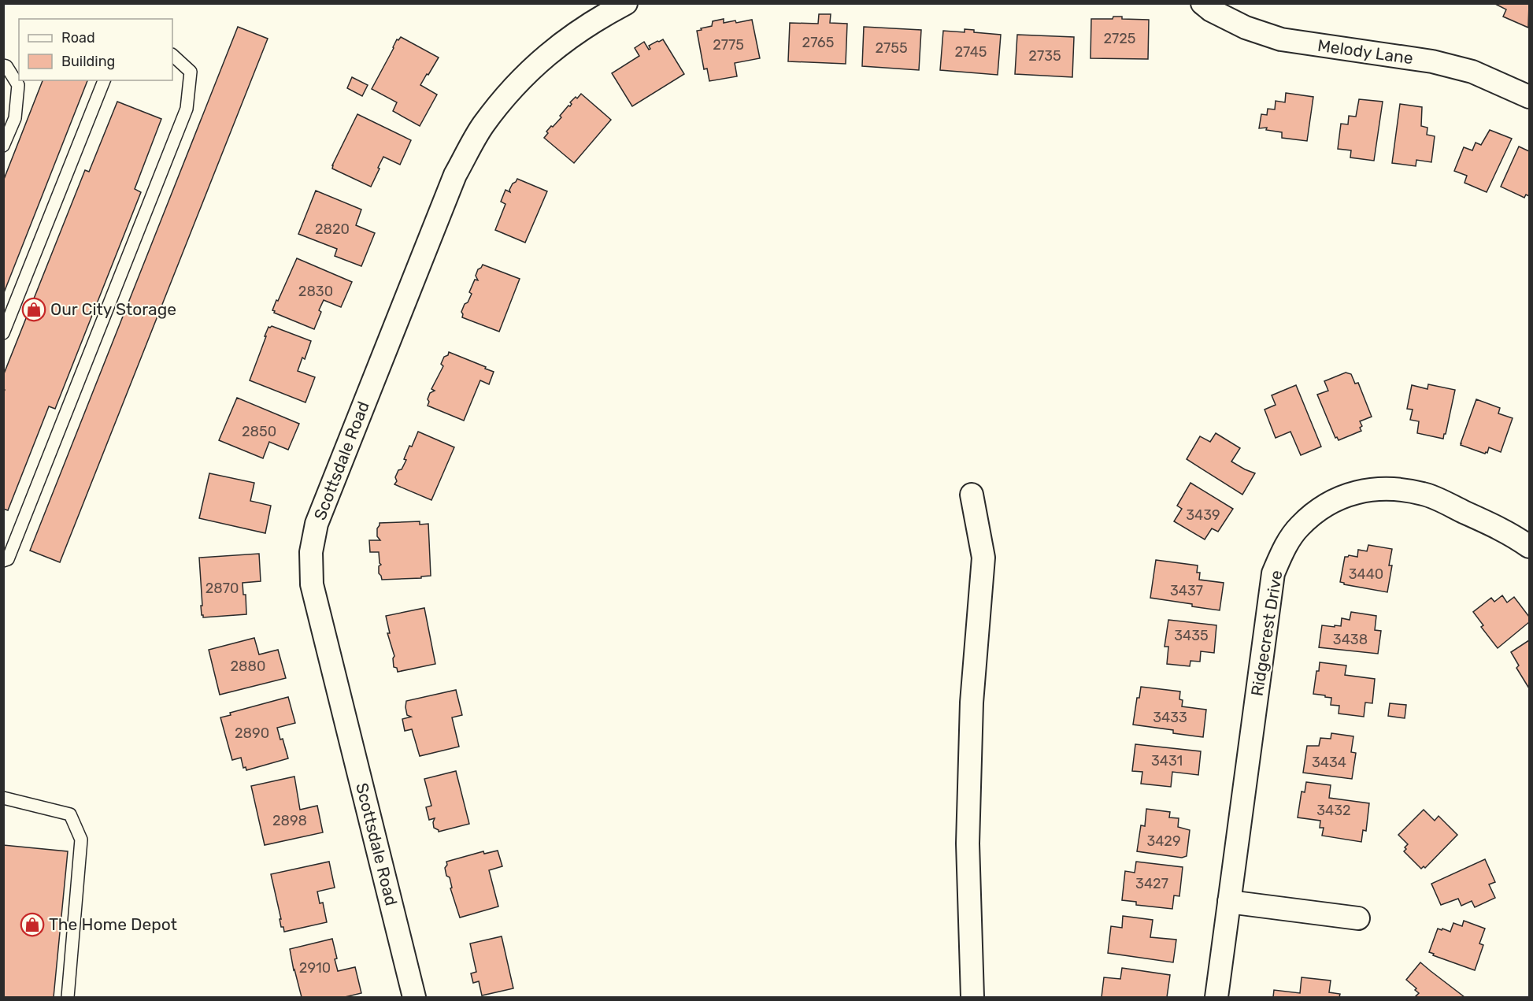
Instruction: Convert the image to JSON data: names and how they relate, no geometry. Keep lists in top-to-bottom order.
{
  "streets": {
    "street": ["Melody Lane", "Scottsdale Road", "Ridgecrest Drive"]
  },
  "places": {
    "shop": ["Our City Storage", "The Home Depot"]
  },
  "house_numbers": [
    "2725",
    "2765",
    "2775",
    "2755",
    "2745",
    "2735",
    "2820",
    "2830",
    "2850",
    "3439",
    "3440",
    "2870",
    "3437",
    "3435",
    "3438",
    "2880",
    "3433",
    "2890",
    "3431",
    "3434",
    "3432",
    "2898",
    "3429",
    "3427",
    "2910"
  ],
  "legend": ["Road", "Building"]
}
